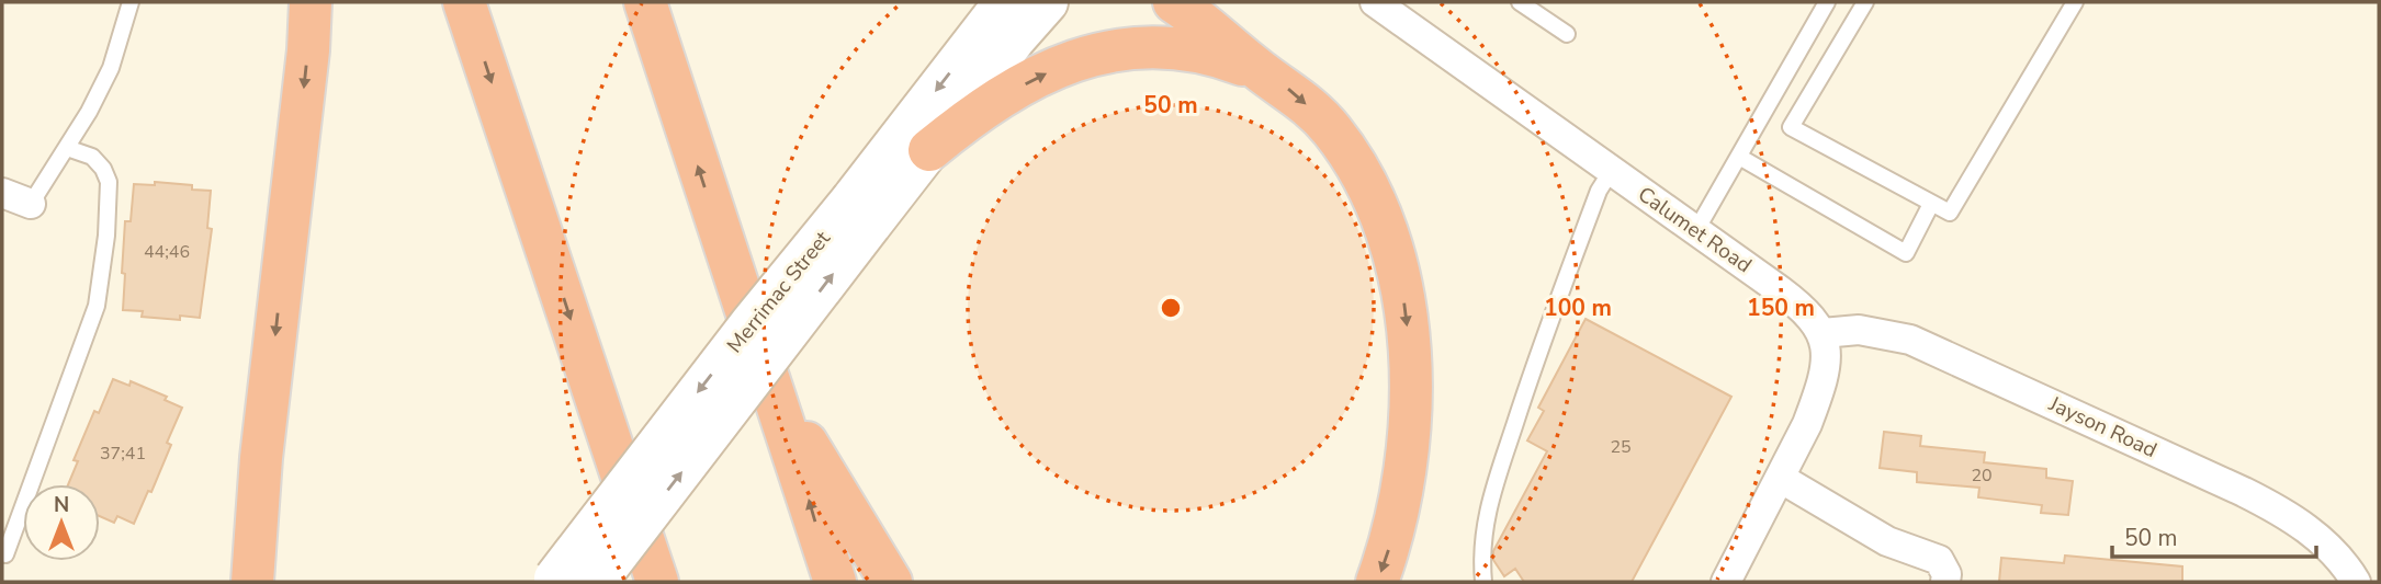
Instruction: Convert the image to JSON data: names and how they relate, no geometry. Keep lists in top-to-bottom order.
{
  "streets": {
    "main road": ["Merrimac Street"],
    "street": ["Calumet Road", "Jayson Road"]
  },
  "crossings": [
    ["Calumet Road", "Jayson Road"]
  ],
  "house_numbers": [
    "44;46",
    "25",
    "37;41",
    "20"
  ],
  "scale_bar": "50 m",
  "north": "top",
  "rings": ["50 m", "100 m", "150 m"]
}
